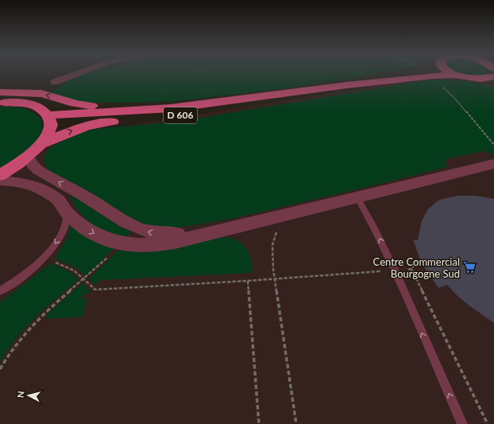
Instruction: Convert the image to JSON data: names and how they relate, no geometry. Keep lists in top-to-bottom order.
{
  "streets": {
    "main road": ["D 606"]
  },
  "places": {
    "supermarket": ["Centre Commercial Bourgogne Sud"]
  },
  "north": "left"
}
